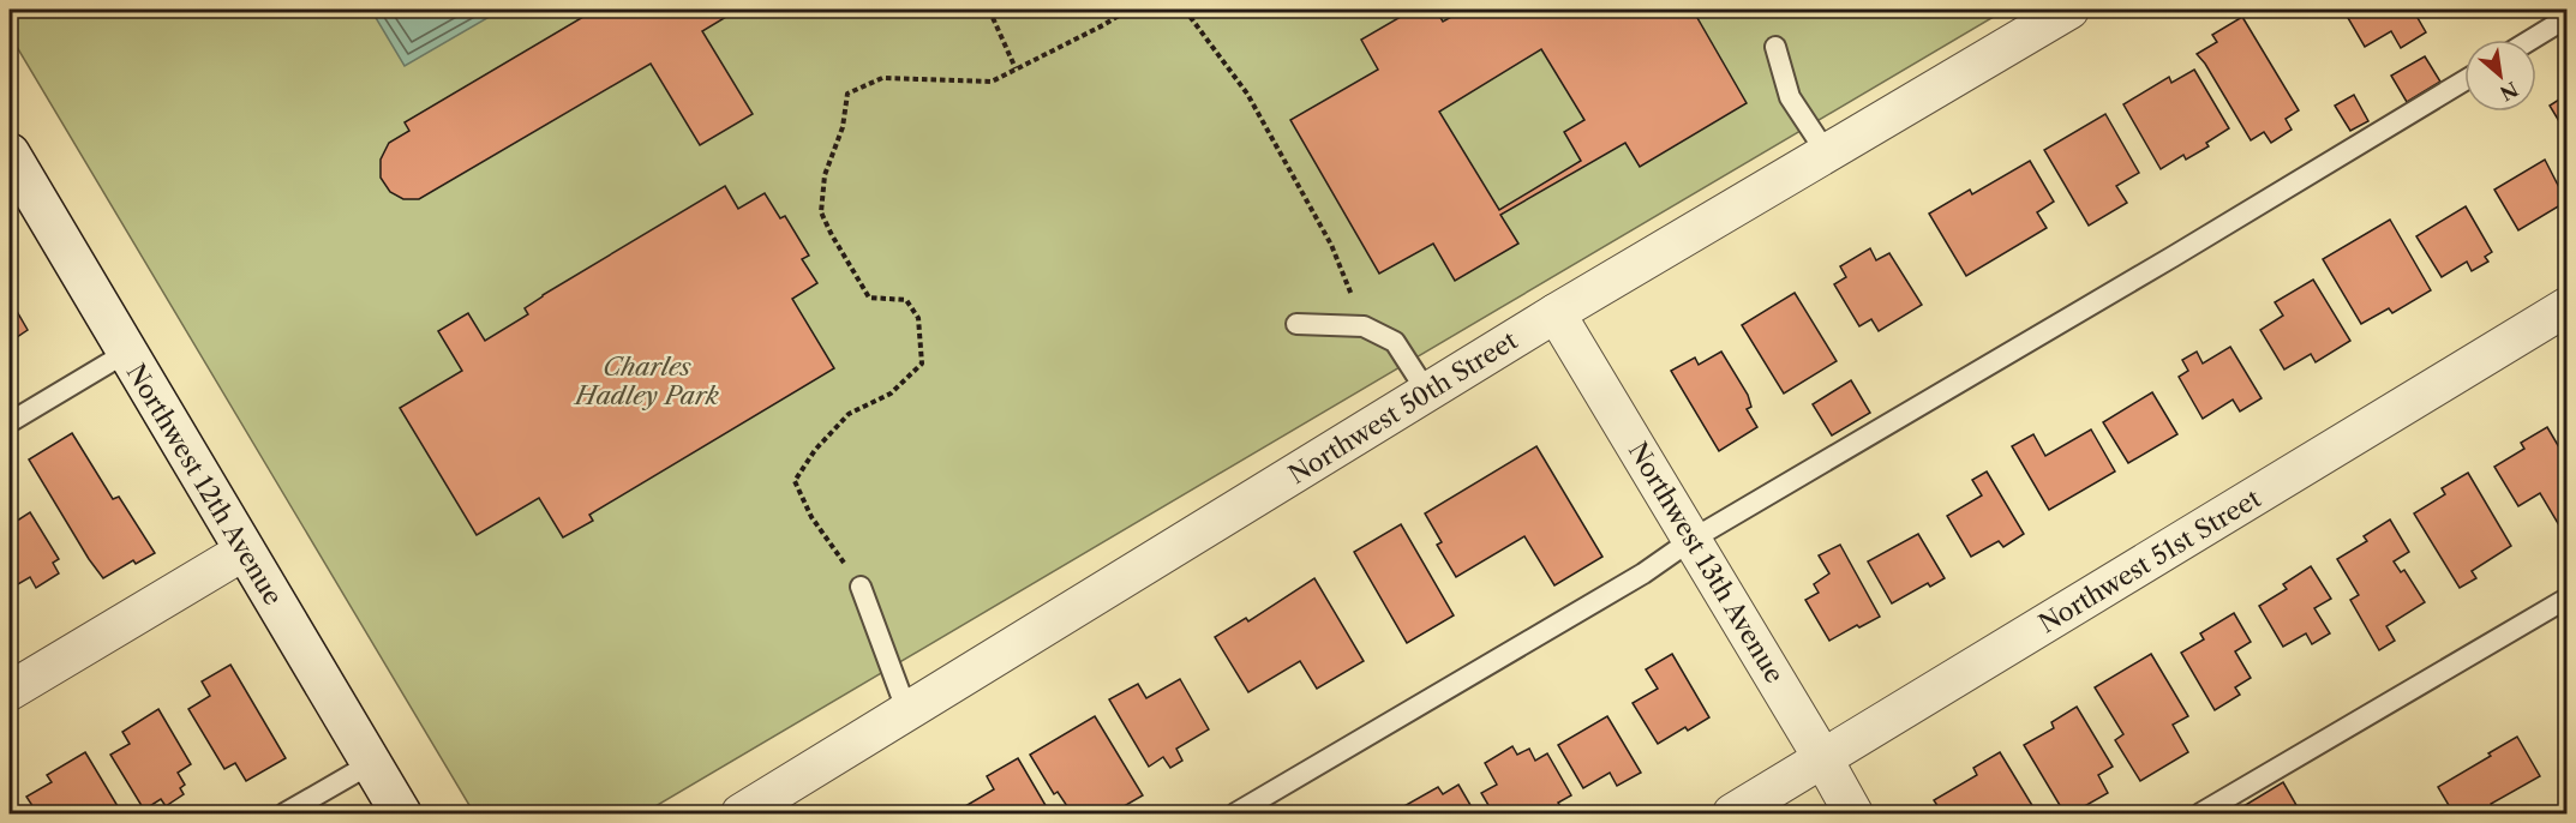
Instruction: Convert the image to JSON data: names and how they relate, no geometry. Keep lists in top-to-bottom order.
{
  "streets": {
    "main road": ["Northwest 12th Avenue"],
    "street": ["Northwest 50th Street", "Northwest 51st Street", "Northwest 13th Avenue"]
  },
  "crossings": [
    ["Northwest 50th Street", "Northwest 13th Avenue"],
    ["Northwest 51st Street", "Northwest 13th Avenue"]
  ],
  "parks": ["Charles Hadley Park"],
  "north": "bottom right"
}
